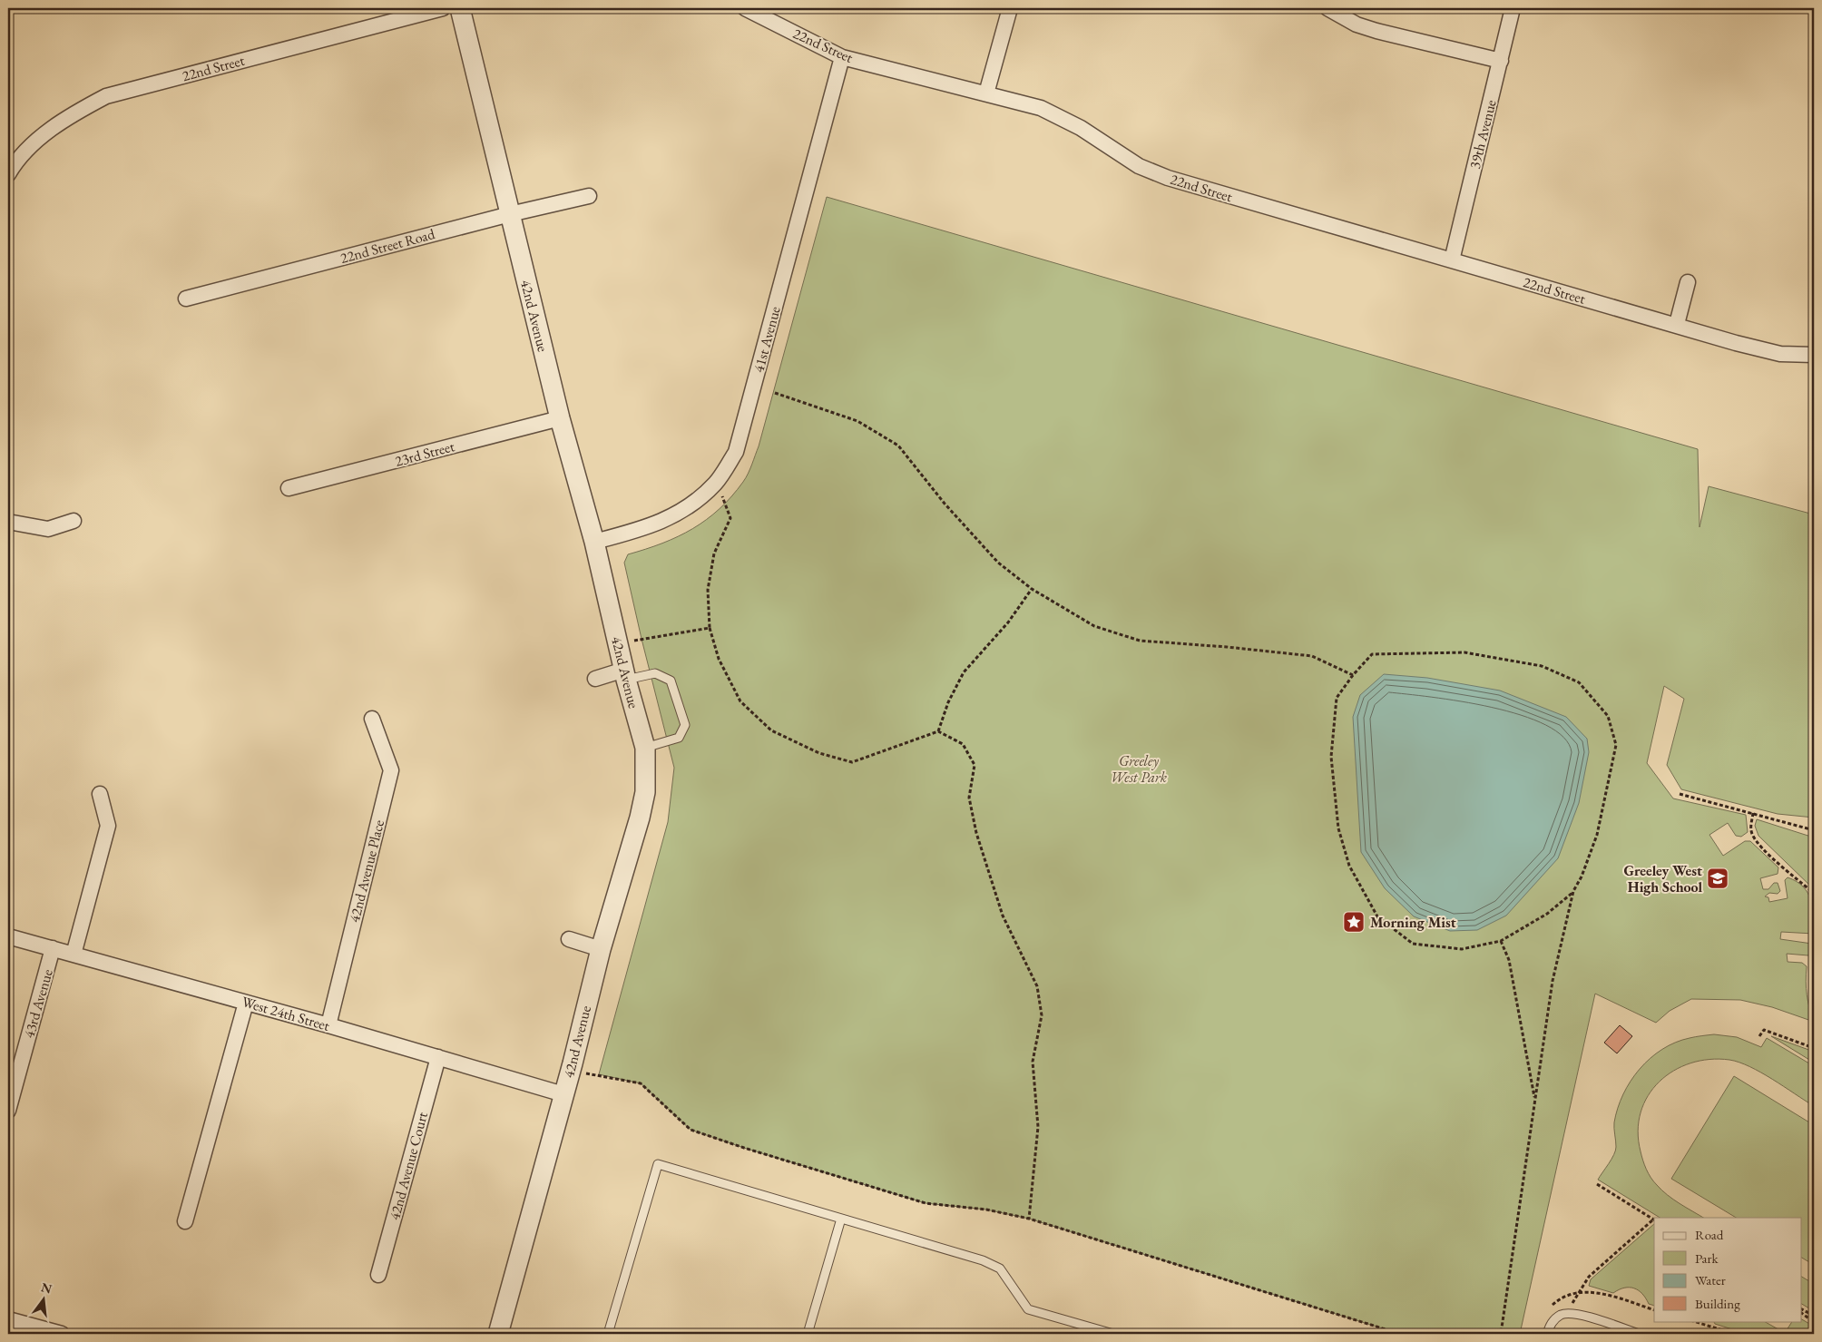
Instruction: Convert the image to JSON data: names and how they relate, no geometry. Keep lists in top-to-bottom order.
{
  "streets": {
    "street": [
      "22nd Street",
      "39th Avenue",
      "22nd Street Road",
      "42nd Avenue",
      "41st Avenue",
      "23rd Street",
      "42nd Avenue Place",
      "43rd Avenue",
      "West 24th Street",
      "42nd Avenue Court"
    ]
  },
  "crossings": [
    ["22nd Street", "39th Avenue"],
    ["22nd Street", "41st Avenue"],
    ["22nd Street Road", "42nd Avenue"],
    ["42nd Avenue", "41st Avenue"],
    ["42nd Avenue", "23rd Street"],
    ["42nd Avenue", "West 24th Street"],
    ["42nd Avenue Place", "West 24th Street"],
    ["43rd Avenue", "West 24th Street"],
    ["West 24th Street", "42nd Avenue Court"]
  ],
  "parks": ["Greeley West Park"],
  "places": {
    "school or university": ["Greeley West High School"],
    "place": ["Morning Mist"]
  },
  "legend": [
    "Road",
    "Park",
    "Water",
    "Building"
  ],
  "north": "top"
}
